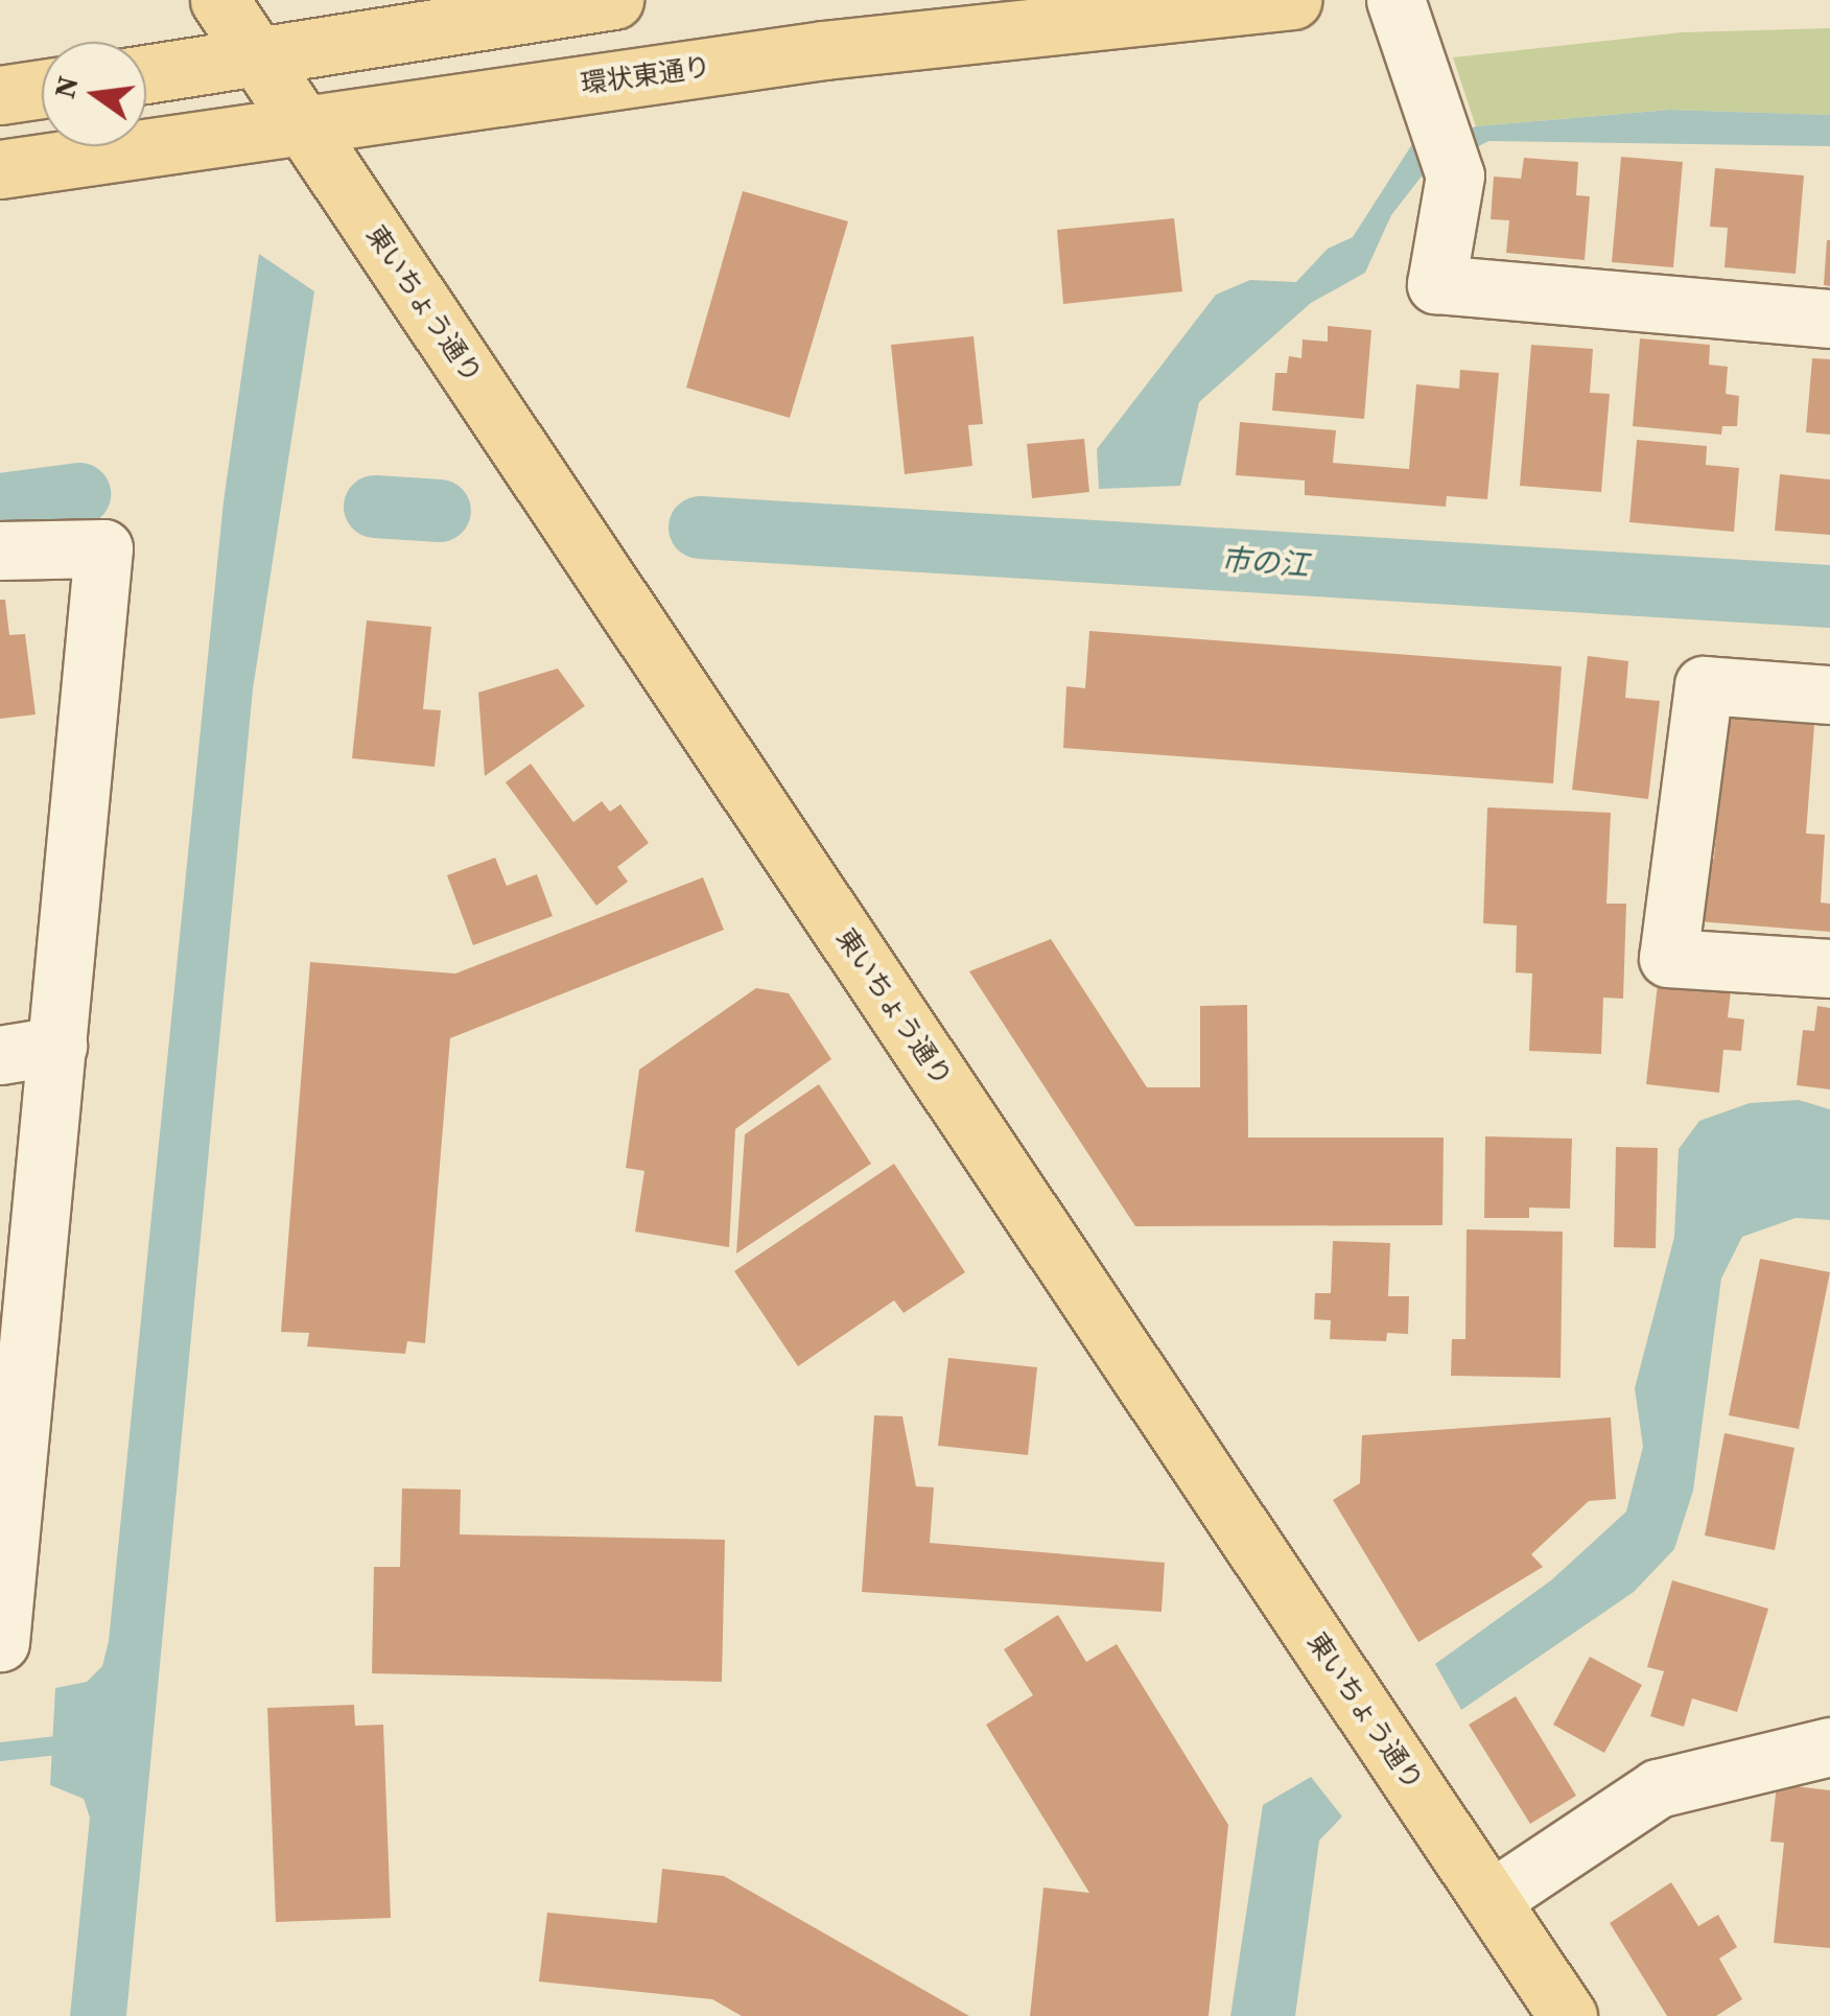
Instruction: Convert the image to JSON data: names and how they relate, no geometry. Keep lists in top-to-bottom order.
{
  "streets": {
    "main road": ["環状東通り", "東いちょう通り"]
  },
  "crossings": [
    ["環状東通り", "東いちょう通り"]
  ],
  "water": ["市の江"],
  "north": "left"
}
